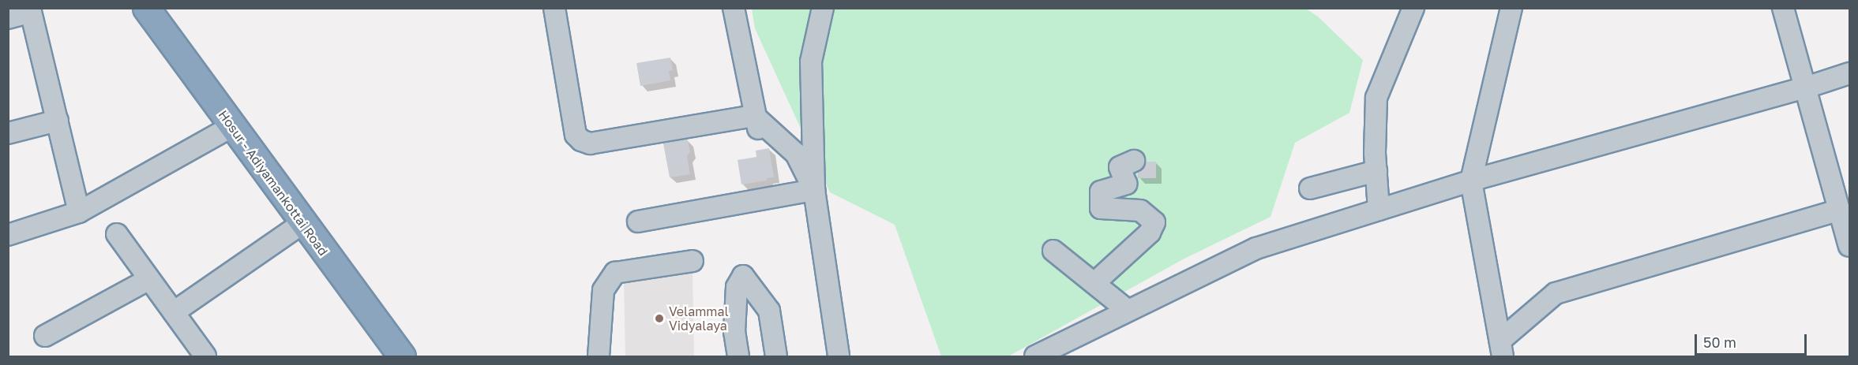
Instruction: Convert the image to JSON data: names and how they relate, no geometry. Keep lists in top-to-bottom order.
{
  "streets": {
    "highway": ["Hosur - Adiyamankottai Road"]
  },
  "places": ["Velammal Vidyalaya"],
  "scale_bar": "50 m"
}
